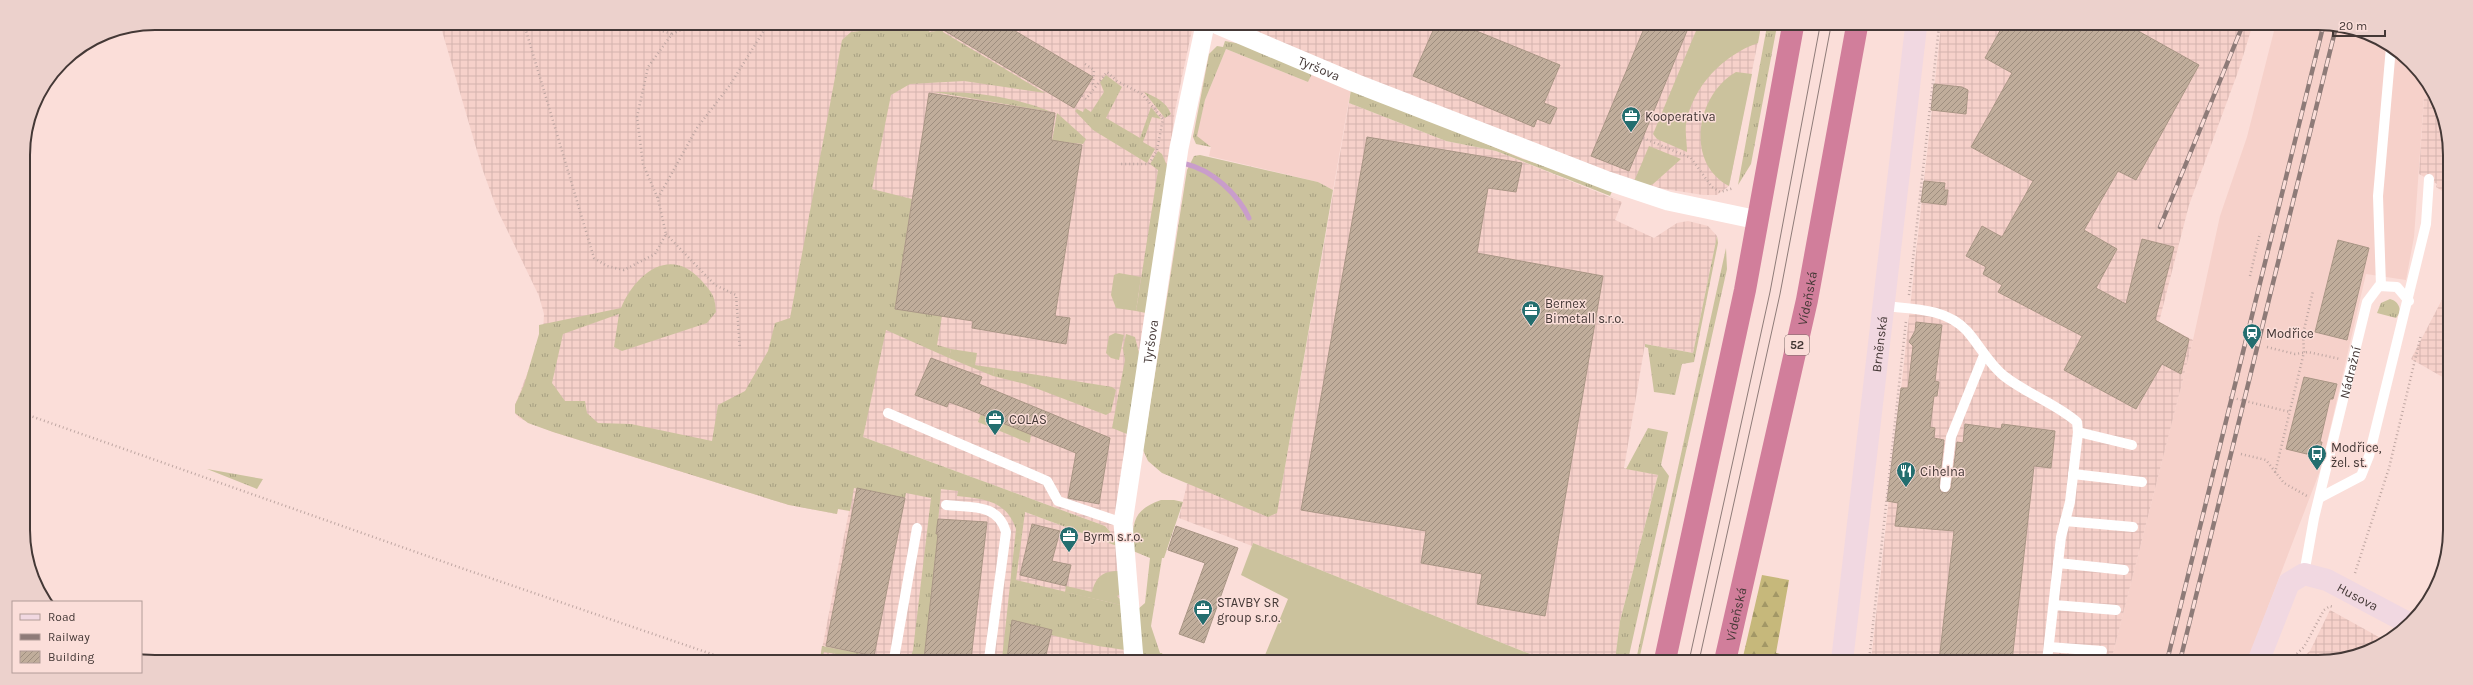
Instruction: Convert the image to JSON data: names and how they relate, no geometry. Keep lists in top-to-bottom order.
{
  "streets": {
    "highway": ["Vídeňská", "52"],
    "street": ["Tyršova", "Brněnská", "Husova"],
    "lane": ["Nádražní"]
  },
  "crossings": [
    ["Nádražní", "Husova"]
  ],
  "places": {
    "office": [
      "Kooperativa",
      "Bernex Bimetall s.r.o.",
      "COLAS",
      "Byrm s.r.o.",
      "STAVBY SR group s.r.o."
    ],
    "station": ["Modřice"],
    "bus stop": ["Modřice, žel. st."],
    "restaurant": ["Cihelna"]
  },
  "legend": ["Road", "Railway", "Building"],
  "scale_bar": "20 m"
}
